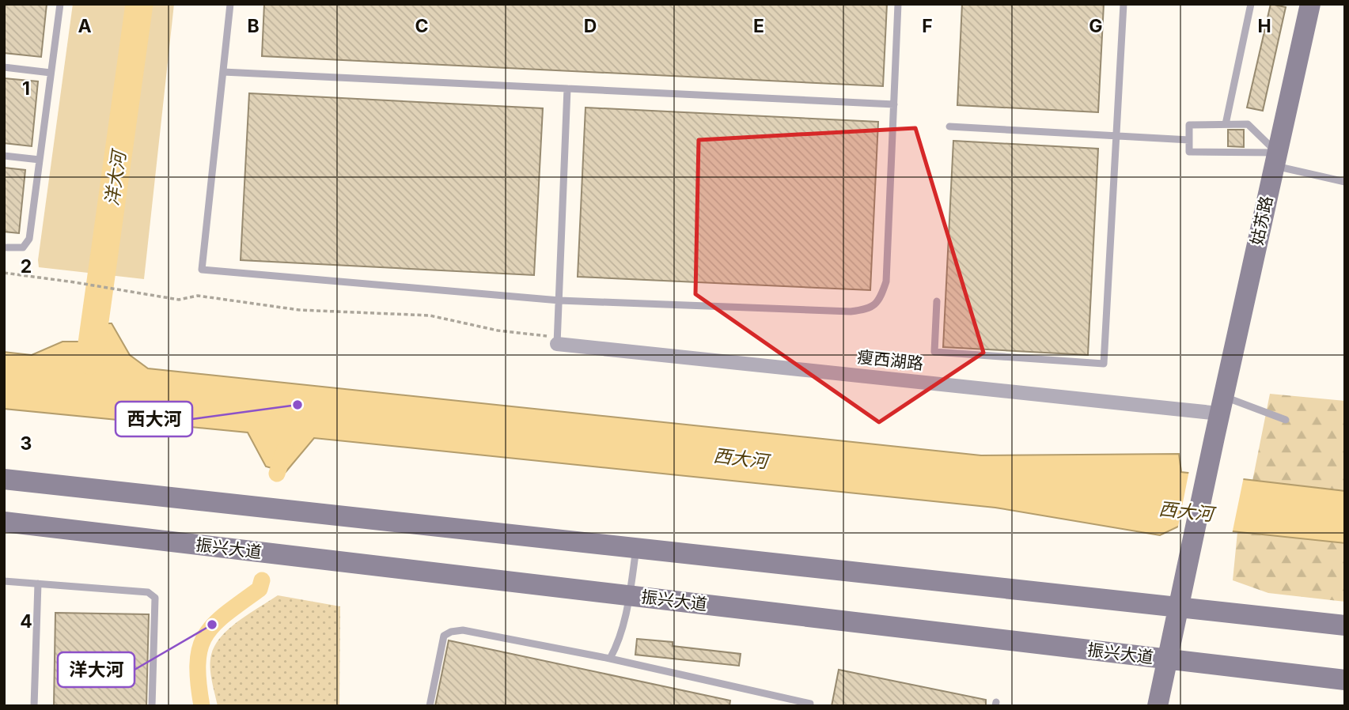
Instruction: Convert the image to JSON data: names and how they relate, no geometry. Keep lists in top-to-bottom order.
{
  "streets": {
    "main road": ["姑苏路", "振兴大道"],
    "street": ["瘦西湖路"]
  },
  "crossings": [
    ["姑苏路", "瘦西湖路"]
  ],
  "water": ["洋大河", "西大河"],
  "places": ["西大河", "洋大河"],
  "grid": {
    "columns": [
      "A",
      "B",
      "C",
      "D",
      "E",
      "F",
      "G",
      "H"
    ],
    "rows": [
      "1",
      "2",
      "3",
      "4"
    ]
  }
}
